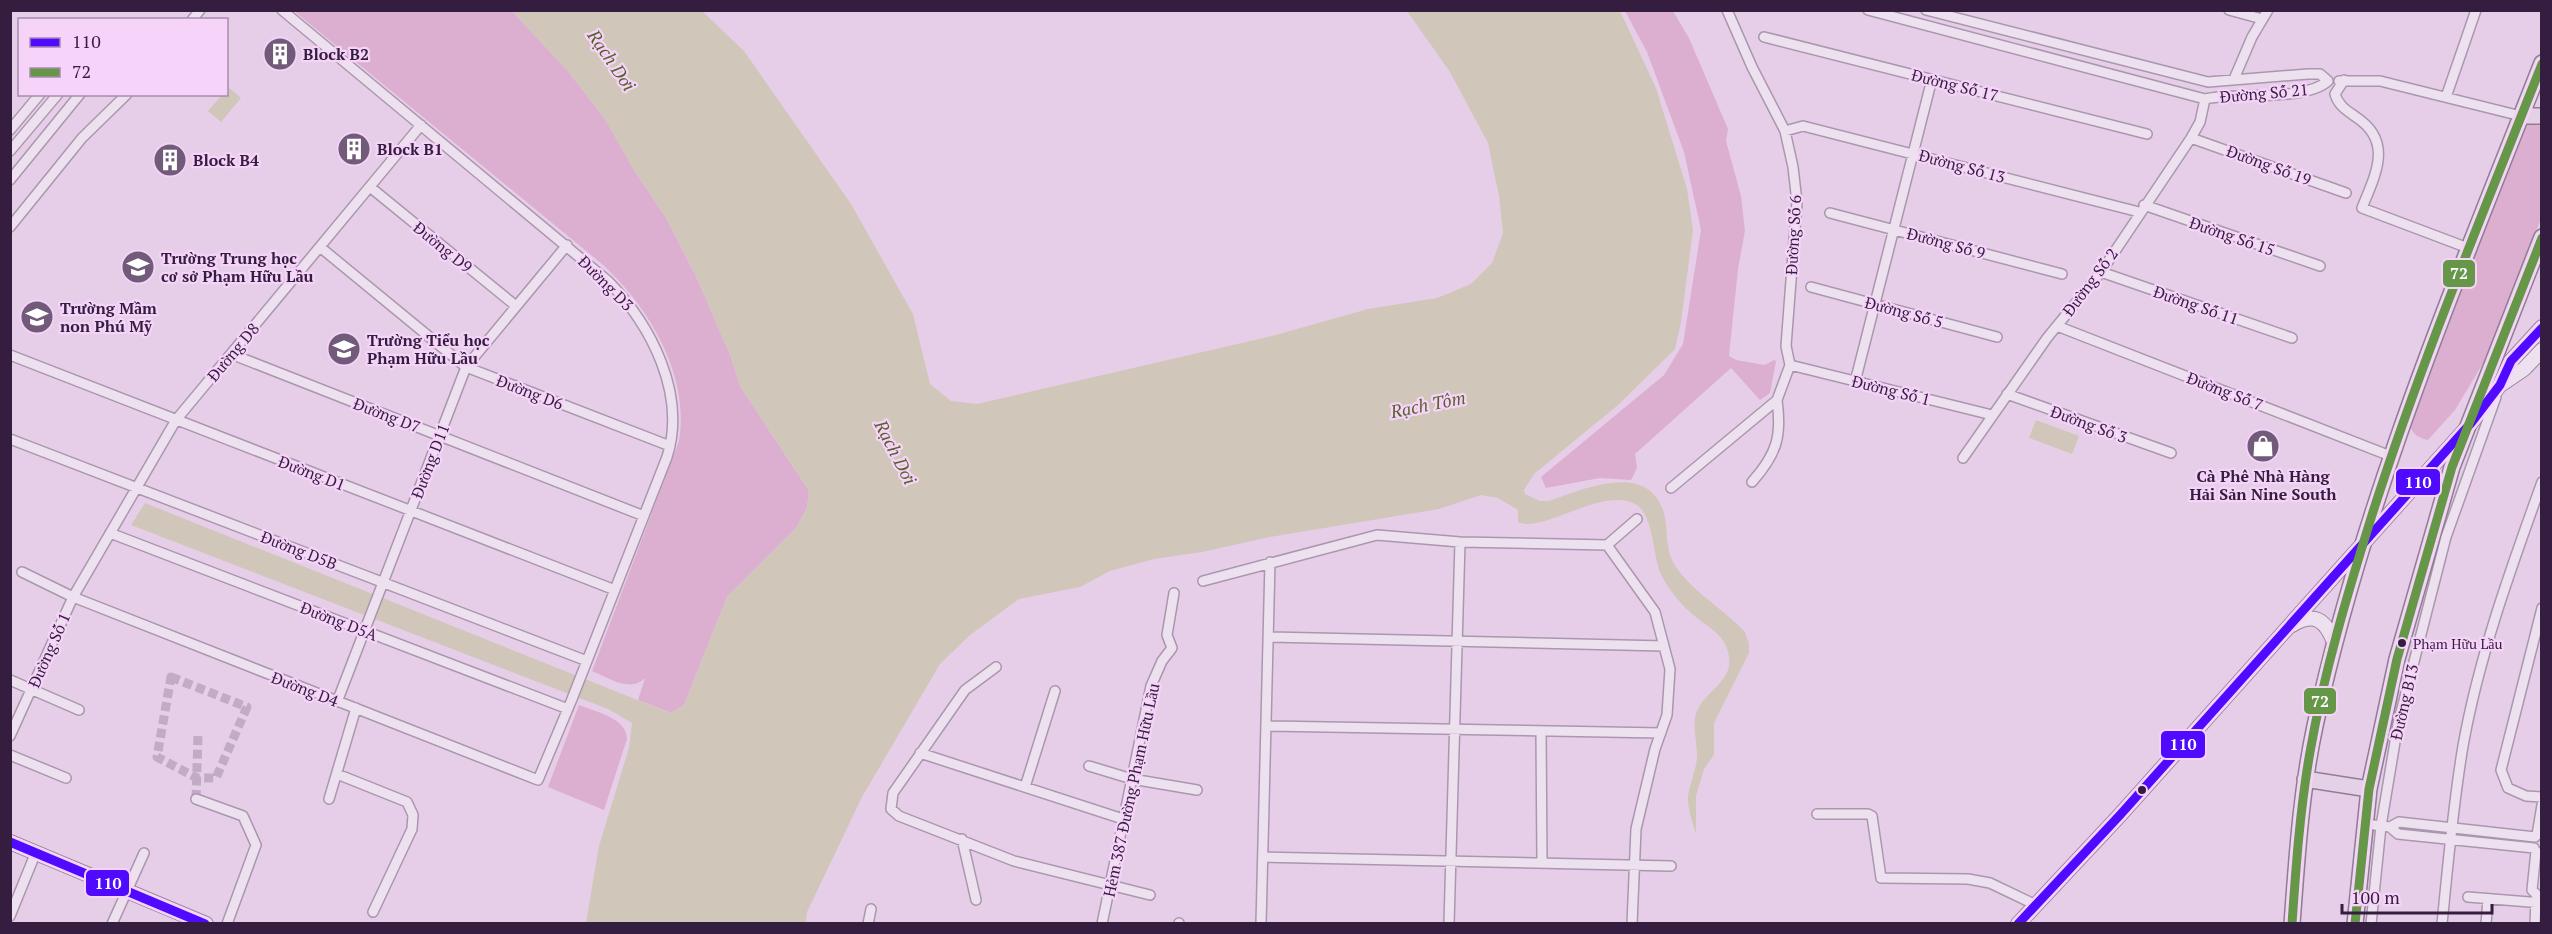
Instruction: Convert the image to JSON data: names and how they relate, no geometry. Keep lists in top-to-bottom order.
{
  "streets": {
    "street": [
      "Đường Số 17",
      "Đường Số 21",
      "Đường Số 19",
      "Đường Số 13",
      "Đường Số 6",
      "Đường Số 15",
      "Đường Số 9",
      "Đường D9",
      "Đường Số 2",
      "Đường D3",
      "Đường Số 11",
      "Đường Số 5",
      "Đường D8",
      "Đường Số 1",
      "Đường Số 7",
      "Đường D6",
      "Đường D7",
      "Đường Số 3",
      "Đường D11",
      "Đường D1",
      "Đường D5B",
      "Đường D5A",
      "Đường D4",
      "Đường B13",
      "Hẻm 387 Đường Phạm Hữu Lầu"
    ]
  },
  "crossings": [
    ["Đường Số 21", "Đường Số 2"],
    ["Đường Số 19", "Đường Số 2"],
    ["Đường Số 13", "Đường Số 6"],
    ["Đường Số 13", "Đường Số 15"],
    ["Đường Số 13", "Đường Số 2"],
    ["Đường Số 6", "Đường Số 1"],
    ["Đường Số 15", "Đường Số 2"],
    ["Đường D9", "Đường D8"],
    ["Đường D9", "Đường D11"],
    ["Đường Số 2", "Đường Số 11"],
    ["Đường Số 2", "Đường Số 1"],
    ["Đường Số 2", "Đường Số 7"],
    ["Đường Số 2", "Đường Số 3"],
    ["Đường D3", "Đường D8"],
    ["Đường D3", "Đường D6"],
    ["Đường D3", "Đường D7"],
    ["Đường D3", "Đường D11"],
    ["Đường D3", "Đường D1"],
    ["Đường D3", "Đường D5B"],
    ["Đường D3", "Đường D5A"],
    ["Đường D3", "Đường D4"],
    ["Đường D8", "Đường Số 1"],
    ["Đường D8", "Đường D6"],
    ["Đường D8", "Đường D7"],
    ["Đường D8", "Đường D1"],
    ["Đường D8", "Đường D5B"],
    ["Đường D8", "Đường D5A"],
    ["Đường D8", "Đường D4"],
    ["Đường Số 1", "Đường D4"],
    ["Đường D6", "Đường D11"],
    ["Đường D7", "Đường D11"],
    ["Đường D11", "Đường D1"],
    ["Đường D11", "Đường D5B"],
    ["Đường D11", "Đường D5A"],
    ["Đường D11", "Đường D4"],
    ["Đường D5A", "Đường D4"]
  ],
  "water": ["Rạch Dơi", "Rạch Tôm"],
  "places": {
    "building": ["Block B2", "Block B1", "Block B4"],
    "school or university": ["Trường Trung học cơ sở Phạm Hữu Lầu", "Trường Mầm non Phú Mỹ", "Trường Tiểu học Phạm Hữu Lầu"],
    "shop": ["Cà Phê Nhà Hàng Hải Sản Nine South"],
    "other": ["Phạm Hữu Lầu"]
  },
  "lines": ["transit line 72", "transit line 110"],
  "legend": ["110", "72"],
  "scale_bar": "100 m"
}
